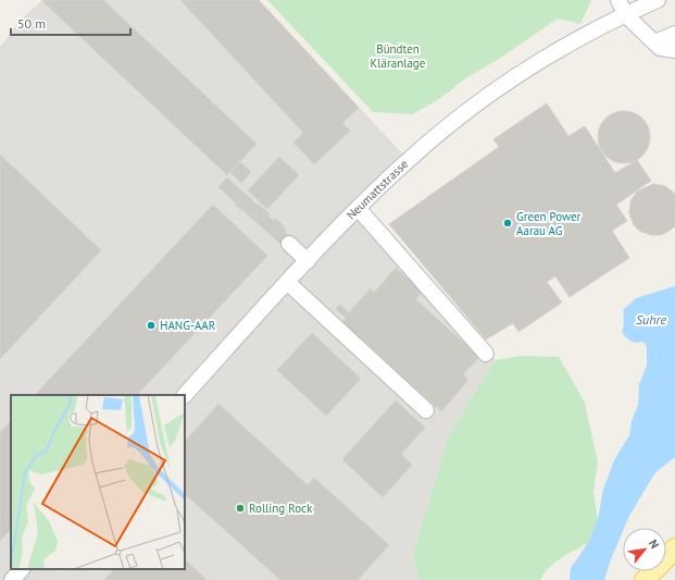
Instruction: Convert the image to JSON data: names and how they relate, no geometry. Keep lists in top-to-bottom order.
{
  "streets": {
    "street": ["Neumattstrasse"]
  },
  "water": ["Suhre"],
  "parks": ["Bündten Kläranlage"],
  "places": ["Green Power Aarau AG", "HANG-AAR", "Rolling Rock"],
  "scale_bar": "50 m",
  "north": "top right"
}
